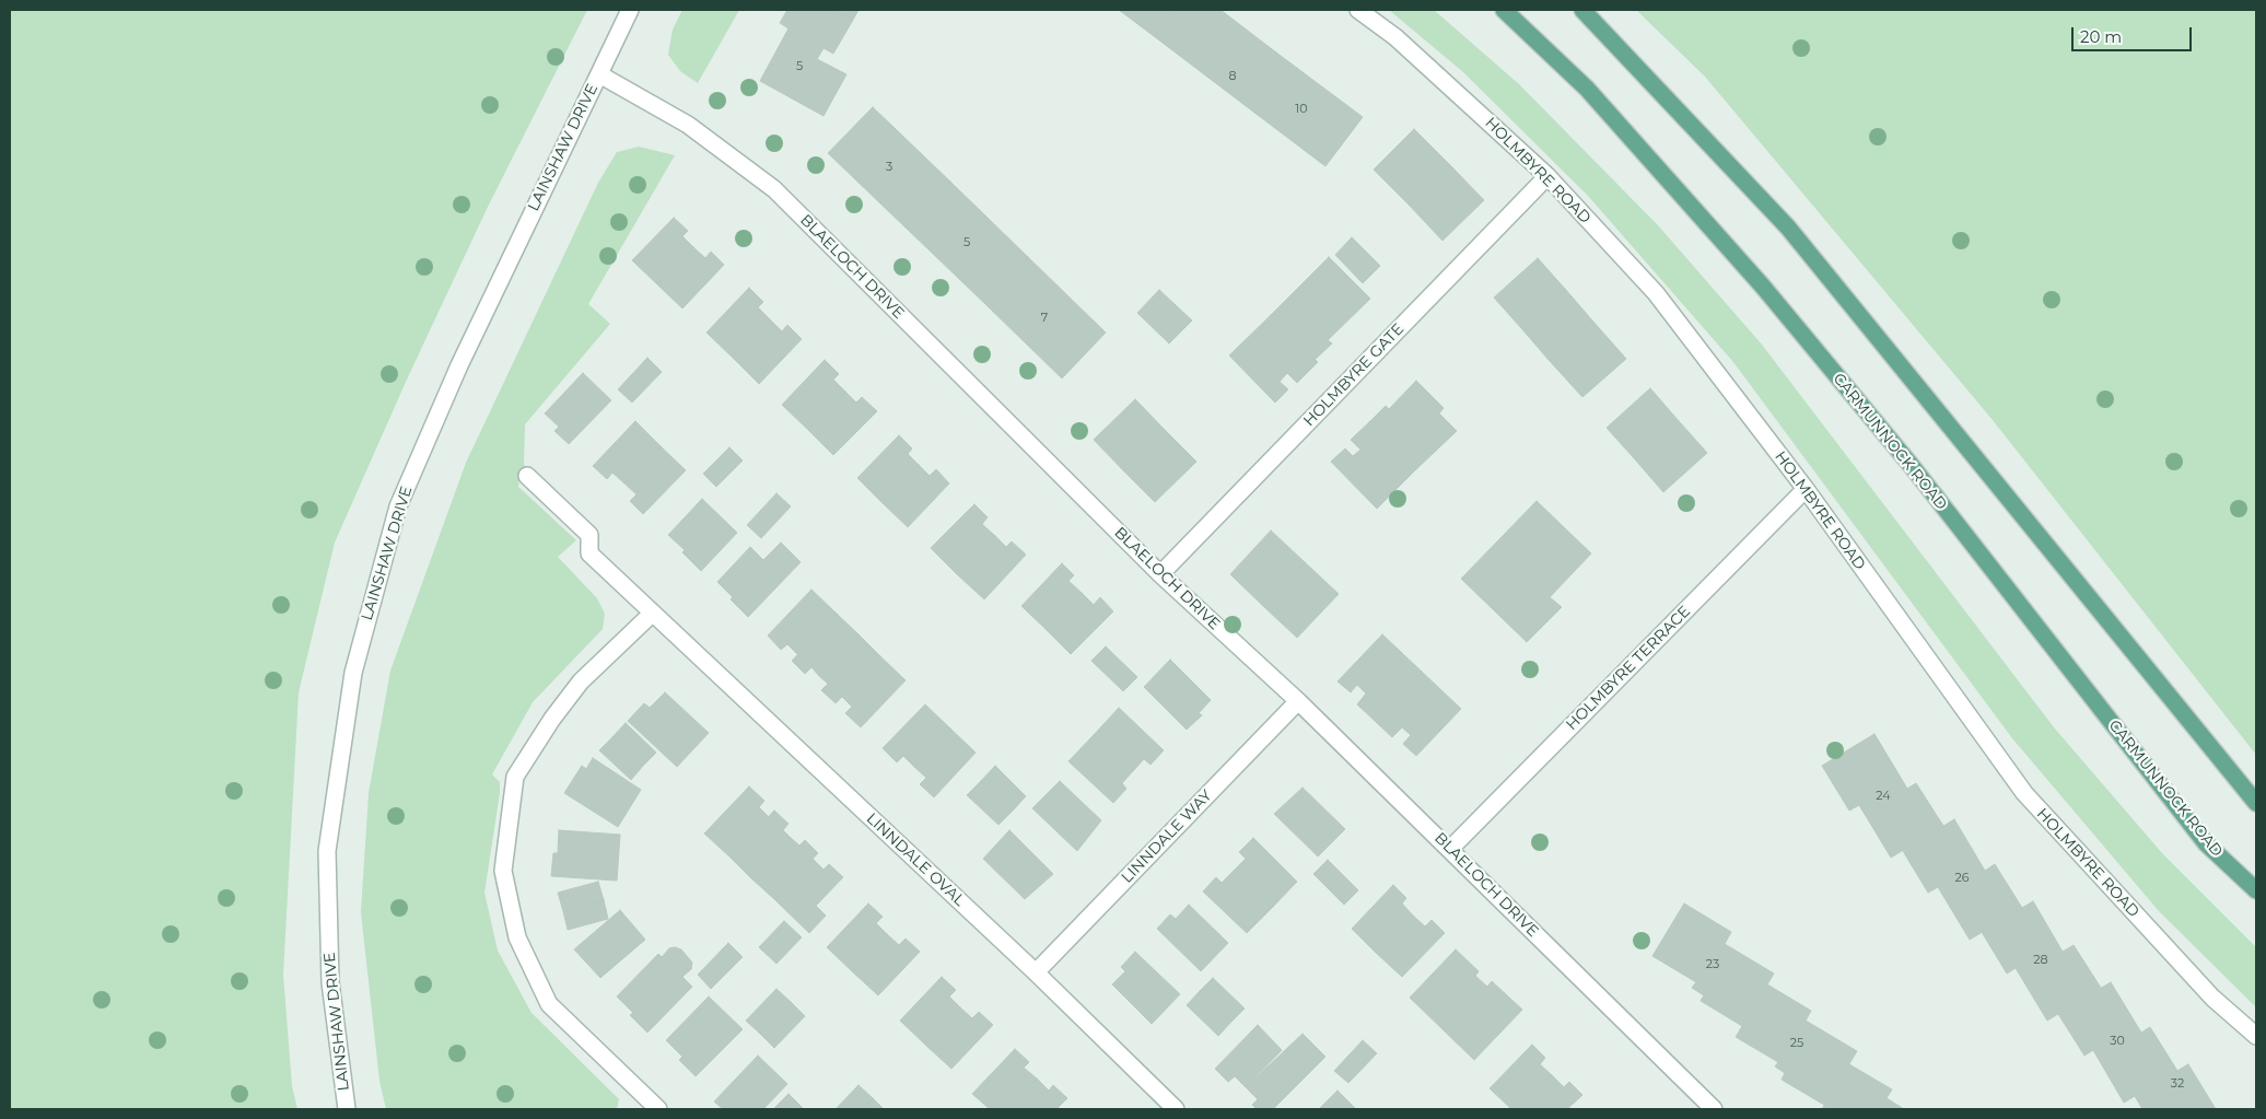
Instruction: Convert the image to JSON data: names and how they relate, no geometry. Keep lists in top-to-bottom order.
{
  "streets": {
    "main road": ["CARMUNNOCK ROAD"],
    "street": [
      "LAINSHAW DRIVE",
      "HOLMBYRE ROAD",
      "BLAELOCH DRIVE",
      "HOLMBYRE GATE",
      "HOLMBYRE TERRACE",
      "LINNDALE WAY",
      "LINNDALE OVAL"
    ]
  },
  "crossings": [
    ["LAINSHAW DRIVE", "BLAELOCH DRIVE"],
    ["HOLMBYRE ROAD", "HOLMBYRE GATE"],
    ["HOLMBYRE ROAD", "HOLMBYRE TERRACE"],
    ["BLAELOCH DRIVE", "HOLMBYRE GATE"],
    ["BLAELOCH DRIVE", "HOLMBYRE TERRACE"],
    ["BLAELOCH DRIVE", "LINNDALE WAY"],
    ["LINNDALE WAY", "LINNDALE OVAL"]
  ],
  "house_numbers": [
    "5",
    "8",
    "10",
    "3",
    "5",
    "7",
    "24",
    "26",
    "28",
    "23",
    "30",
    "25",
    "32"
  ],
  "scale_bar": "20 m"
}
